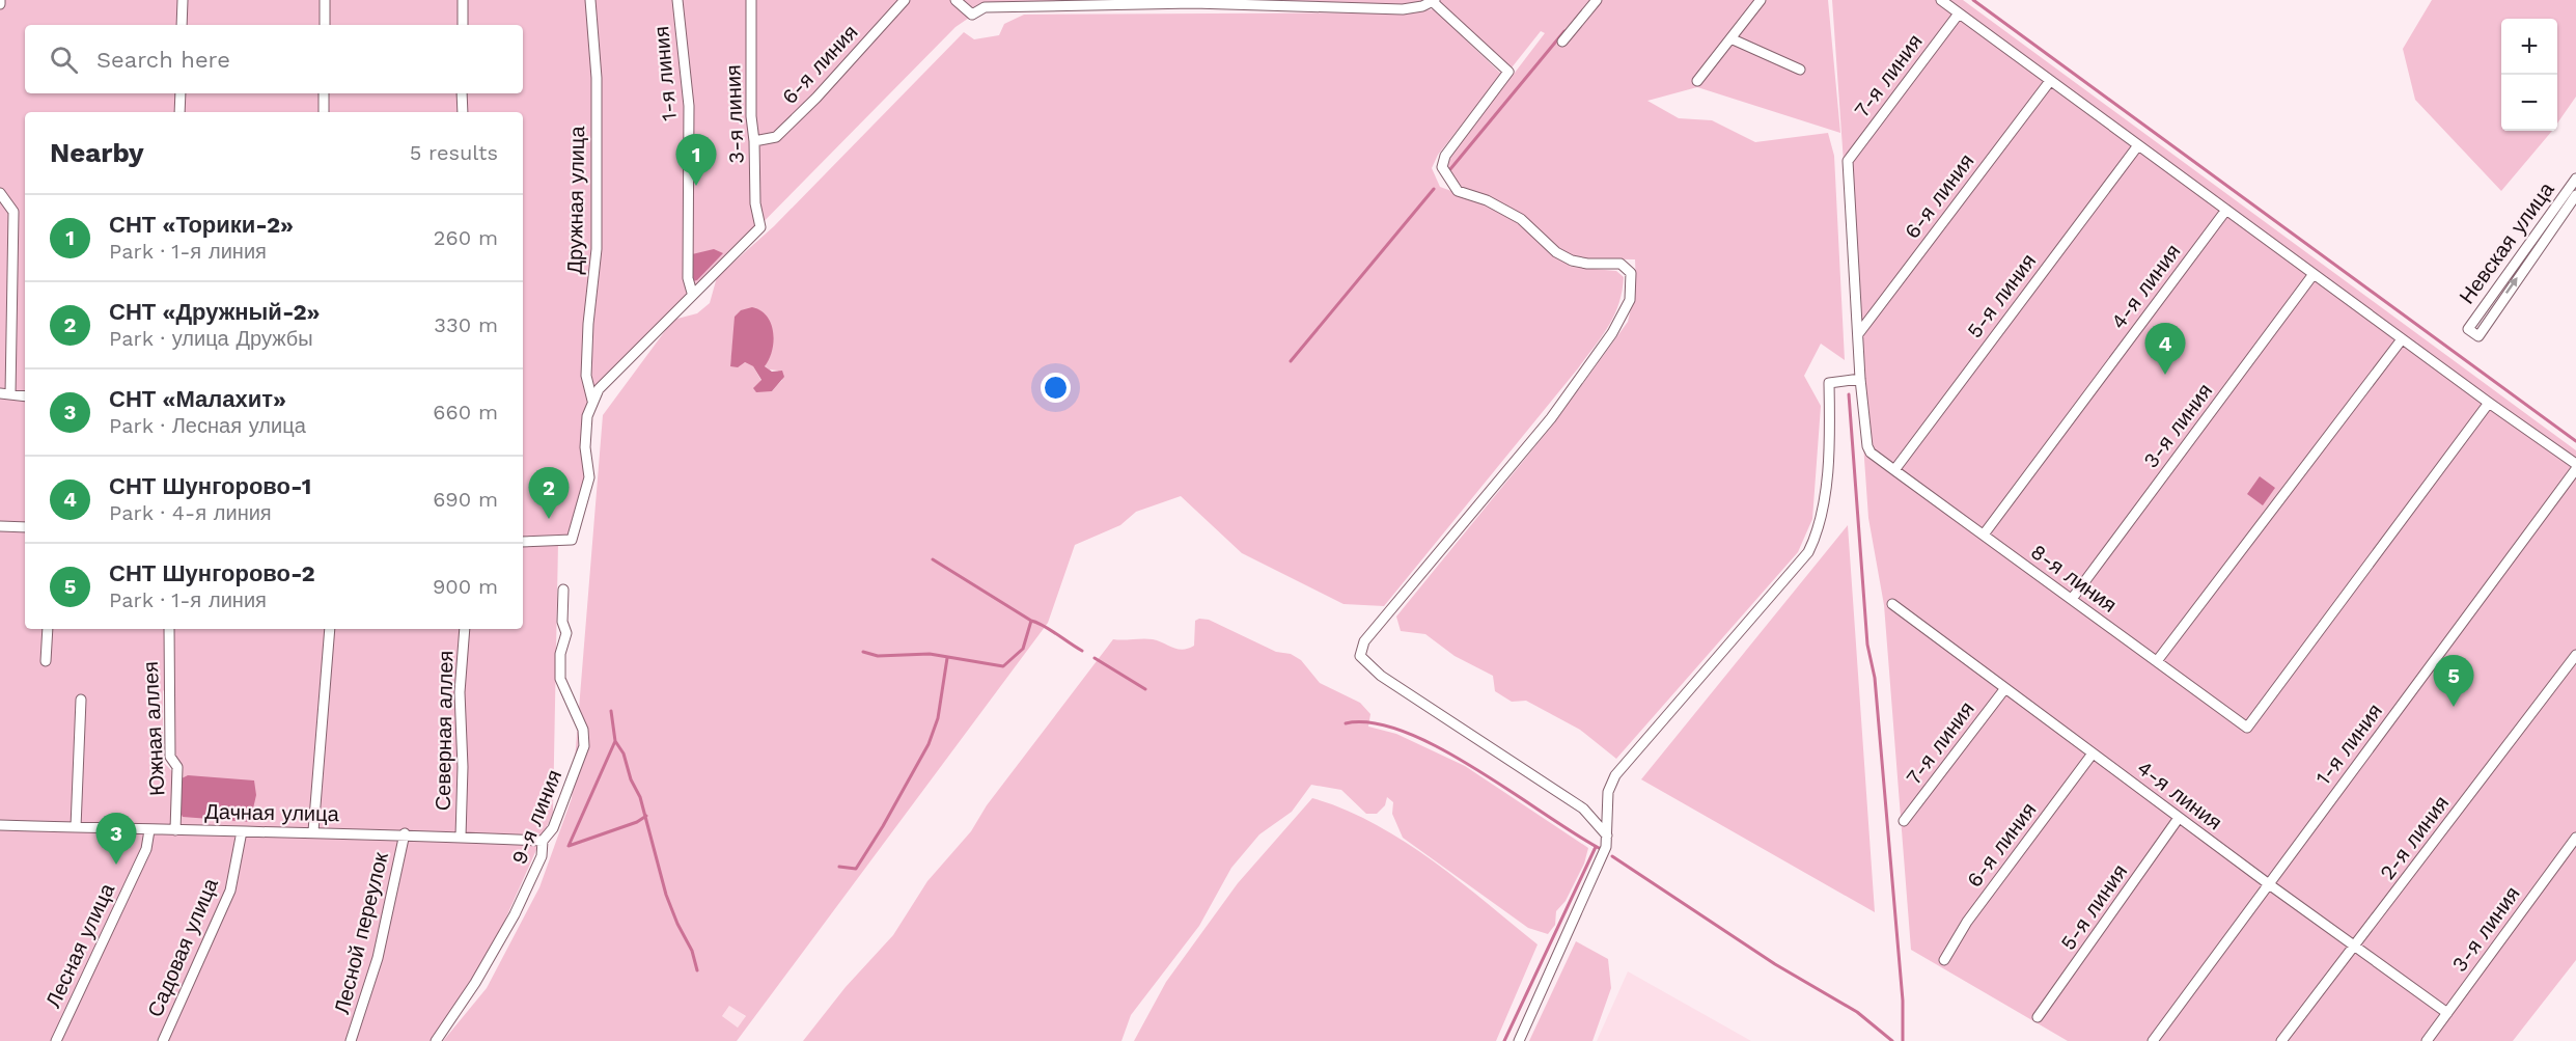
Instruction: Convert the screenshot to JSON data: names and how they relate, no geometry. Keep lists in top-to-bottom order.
{
  "streets": {
    "street": [
      "6-я линия",
      "1-я линия",
      "7-я линия",
      "3-я линия",
      "Дружная улица",
      "Невская улица",
      "4-я линия",
      "5-я линия",
      "8-я линия",
      "Южная аллея",
      "Северная аллея",
      "Дачная улица",
      "9-я линия",
      "2-я линия",
      "Лесной переулок",
      "Лесная улица",
      "Садовая улица"
    ]
  },
  "crossings": [
    ["6-я линия", "7-я линия"],
    ["6-я линия", "3-я линия"],
    ["6-я линия", "4-я линия"],
    ["1-я линия", "3-я линия"],
    ["1-я линия", "4-я линия"],
    ["7-я линия", "4-я линия"],
    ["3-я линия", "4-я линия"],
    ["3-я линия", "8-я линия"],
    ["4-я линия", "5-я линия"],
    ["4-я линия", "8-я линия"],
    ["4-я линия", "2-я линия"],
    ["5-я линия", "8-я линия"],
    ["Южная аллея", "Дачная улица"],
    ["Северная аллея", "Дачная улица"],
    ["Дачная улица", "9-я линия"],
    ["Дачная улица", "Лесной переулок"],
    ["Дачная улица", "Лесная улица"],
    ["Дачная улица", "Садовая улица"]
  ],
  "page": {
    "map_buttons": ["+", "−"],
    "search": "Search here",
    "heading": ["Nearby", "5 results"],
    "pins": [
      "1",
      "4",
      "2",
      "5",
      "3"
    ],
    "list": [
      {
        "mark": "1",
        "name": "СНТ «Торики-2»",
        "note": "Park · 1-я линия",
        "value": "260 m"
      },
      {
        "mark": "2",
        "name": "СНТ «Дружный-2»",
        "note": "Park · улица Дружбы",
        "value": "330 m"
      },
      {
        "mark": "3",
        "name": "СНТ «Малахит»",
        "note": "Park · Лесная улица",
        "value": "660 m"
      },
      {
        "mark": "4",
        "name": "СНТ Шунгорово-1",
        "note": "Park · 4-я линия",
        "value": "690 m"
      },
      {
        "mark": "5",
        "name": "СНТ Шунгорово-2",
        "note": "Park · 1-я линия",
        "value": "900 m"
      }
    ]
  }
}
